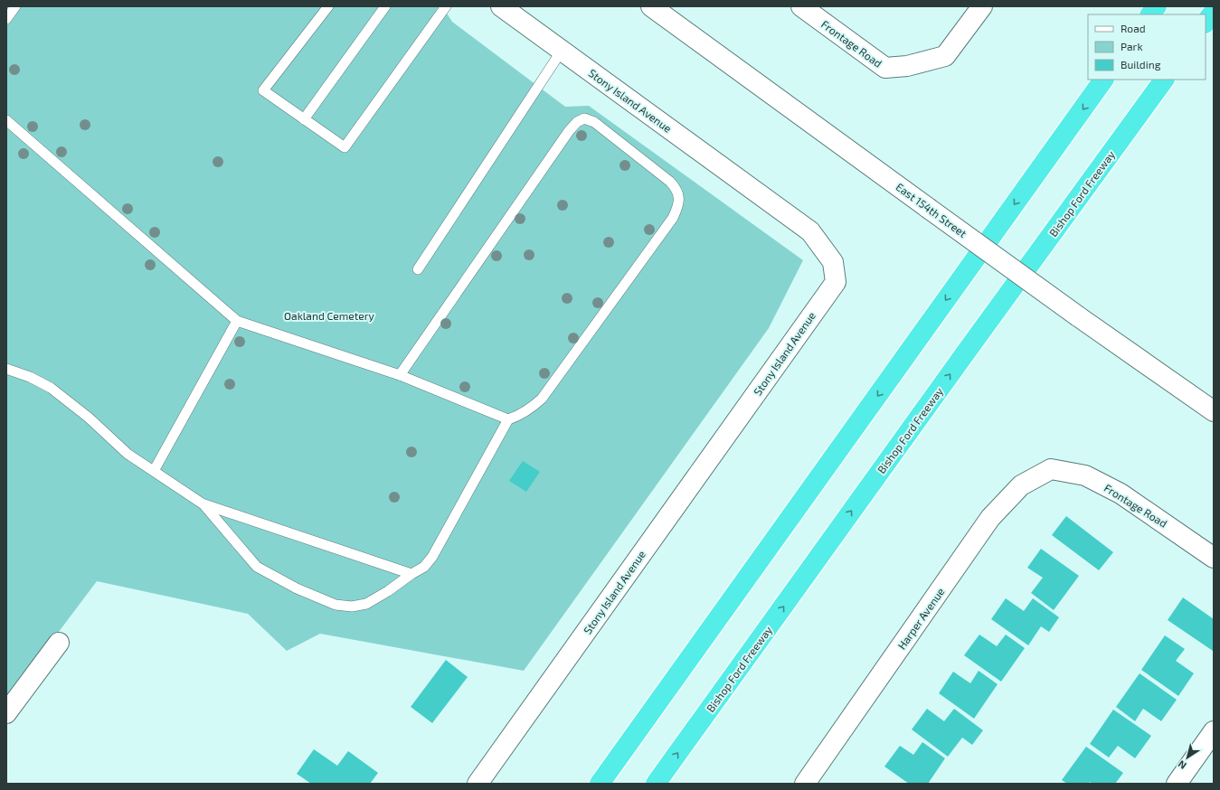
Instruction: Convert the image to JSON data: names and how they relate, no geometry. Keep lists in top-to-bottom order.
{
  "streets": {
    "highway": ["Bishop Ford Freeway"],
    "street": [
      "Frontage Road",
      "Stony Island Avenue",
      "East 154th Street",
      "Harper Avenue"
    ]
  },
  "crossings": [
    ["Frontage Road", "Harper Avenue"]
  ],
  "parks": ["Oakland Cemetery"],
  "legend": ["Road", "Park", "Building"],
  "north": "bottom left"
}
